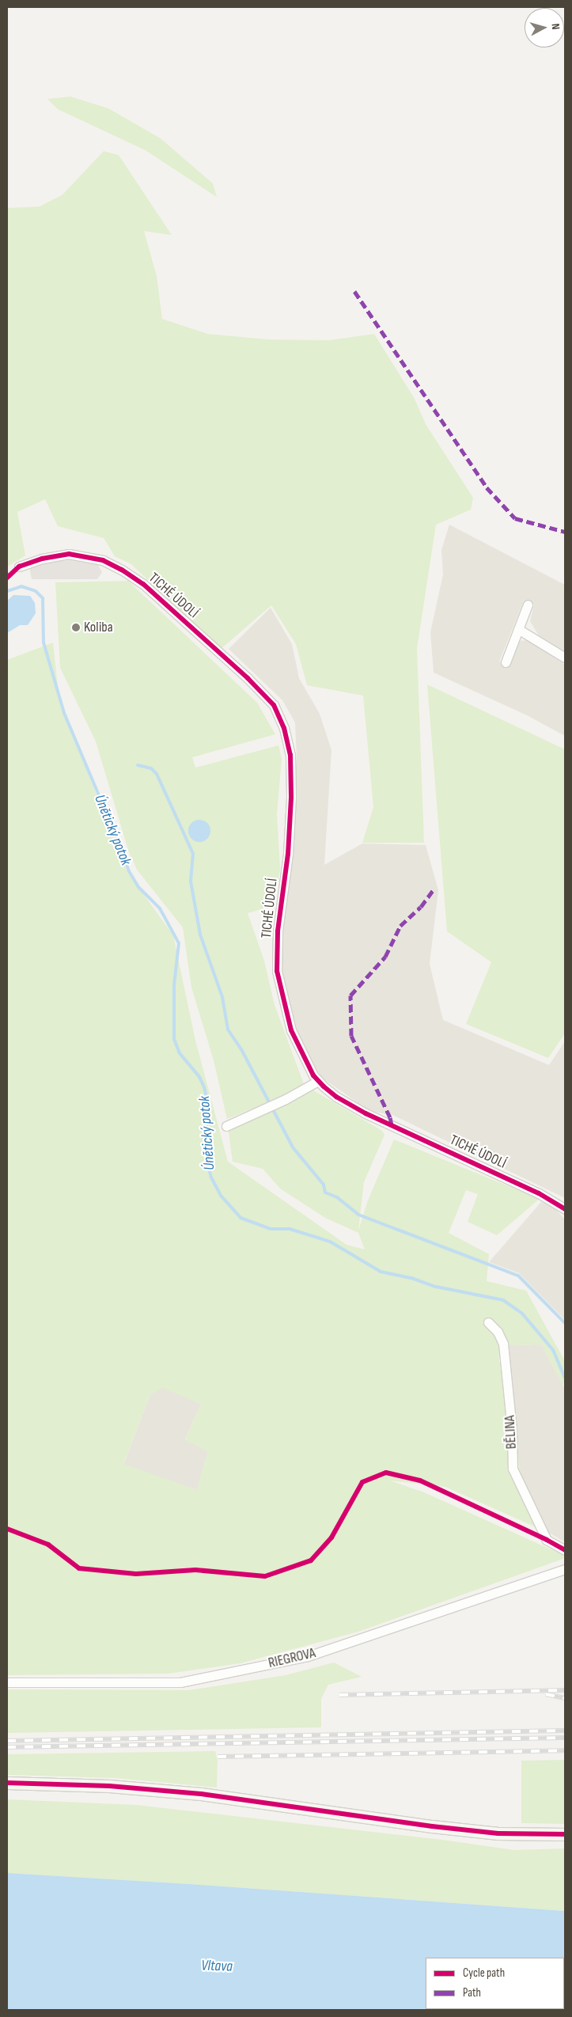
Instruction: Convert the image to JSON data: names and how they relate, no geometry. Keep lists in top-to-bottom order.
{
  "streets": {
    "street": ["TICHÉ ÚDOLÍ", "BĚLINA", "RIEGROVA"]
  },
  "water": ["Únětický potok", "Vltava"],
  "places": ["Koliba"],
  "legend": ["Cycle path", "Path"],
  "north": "right"
}
